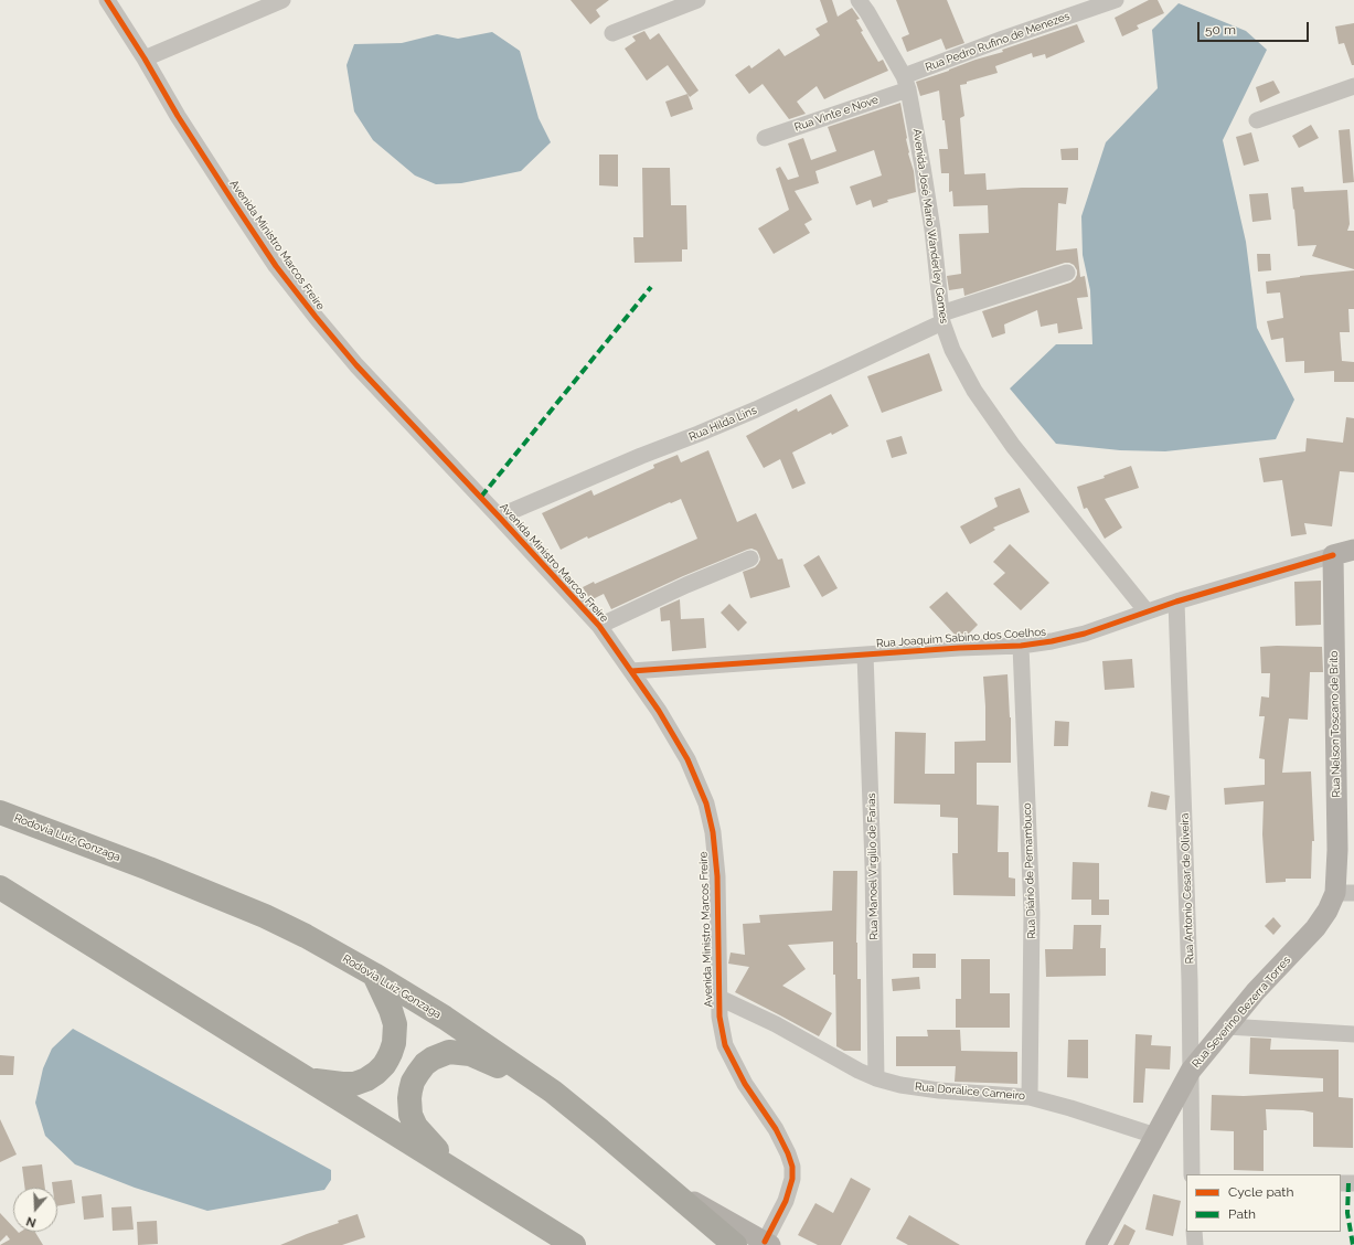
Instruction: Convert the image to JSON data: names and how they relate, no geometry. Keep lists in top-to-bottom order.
{
  "streets": {
    "highway": ["Rodovia Luiz Gonzaga"],
    "main road": ["Rua Joaquim Sabino dos Coelhos", "Rua Nelson Toscano de Brito", "Rua Severino Bezerra Torres"],
    "street": [
      "Rua Pedro Rufino de Menezes",
      "Rua Vinte e Nove",
      "Avenida José Mario Wanderley Gomes",
      "Avenida Ministro Marcos Freire",
      "Rua Hilda Lins",
      "Rua Manoel Virgilio de Farias",
      "Rua Diário de Pernambuco",
      "Rua Antonio Cesar de Oliveira",
      "Rua Doralice Carneiro"
    ]
  },
  "crossings": [
    ["Rua Pedro Rufino de Menezes", "Rua Vinte e Nove"],
    ["Rua Pedro Rufino de Menezes", "Avenida José Mario Wanderley Gomes"],
    ["Rua Vinte e Nove", "Avenida José Mario Wanderley Gomes"],
    ["Avenida José Mario Wanderley Gomes", "Rua Hilda Lins"],
    ["Avenida José Mario Wanderley Gomes", "Rua Joaquim Sabino dos Coelhos"],
    ["Avenida Ministro Marcos Freire", "Rua Hilda Lins"],
    ["Avenida Ministro Marcos Freire", "Rua Joaquim Sabino dos Coelhos"],
    ["Avenida Ministro Marcos Freire", "Rua Doralice Carneiro"],
    ["Rua Joaquim Sabino dos Coelhos", "Rua Nelson Toscano de Brito"],
    ["Rua Joaquim Sabino dos Coelhos", "Rua Manoel Virgilio de Farias"],
    ["Rua Joaquim Sabino dos Coelhos", "Rua Diário de Pernambuco"],
    ["Rua Joaquim Sabino dos Coelhos", "Rua Antonio Cesar de Oliveira"],
    ["Rua Nelson Toscano de Brito", "Rua Severino Bezerra Torres"],
    ["Rua Manoel Virgilio de Farias", "Rua Doralice Carneiro"],
    ["Rua Diário de Pernambuco", "Rua Doralice Carneiro"],
    ["Rua Antonio Cesar de Oliveira", "Rua Severino Bezerra Torres"],
    ["Rua Severino Bezerra Torres", "Rua Doralice Carneiro"]
  ],
  "legend": ["Cycle path", "Path"],
  "scale_bar": "50 m",
  "north": "bottom"
}
